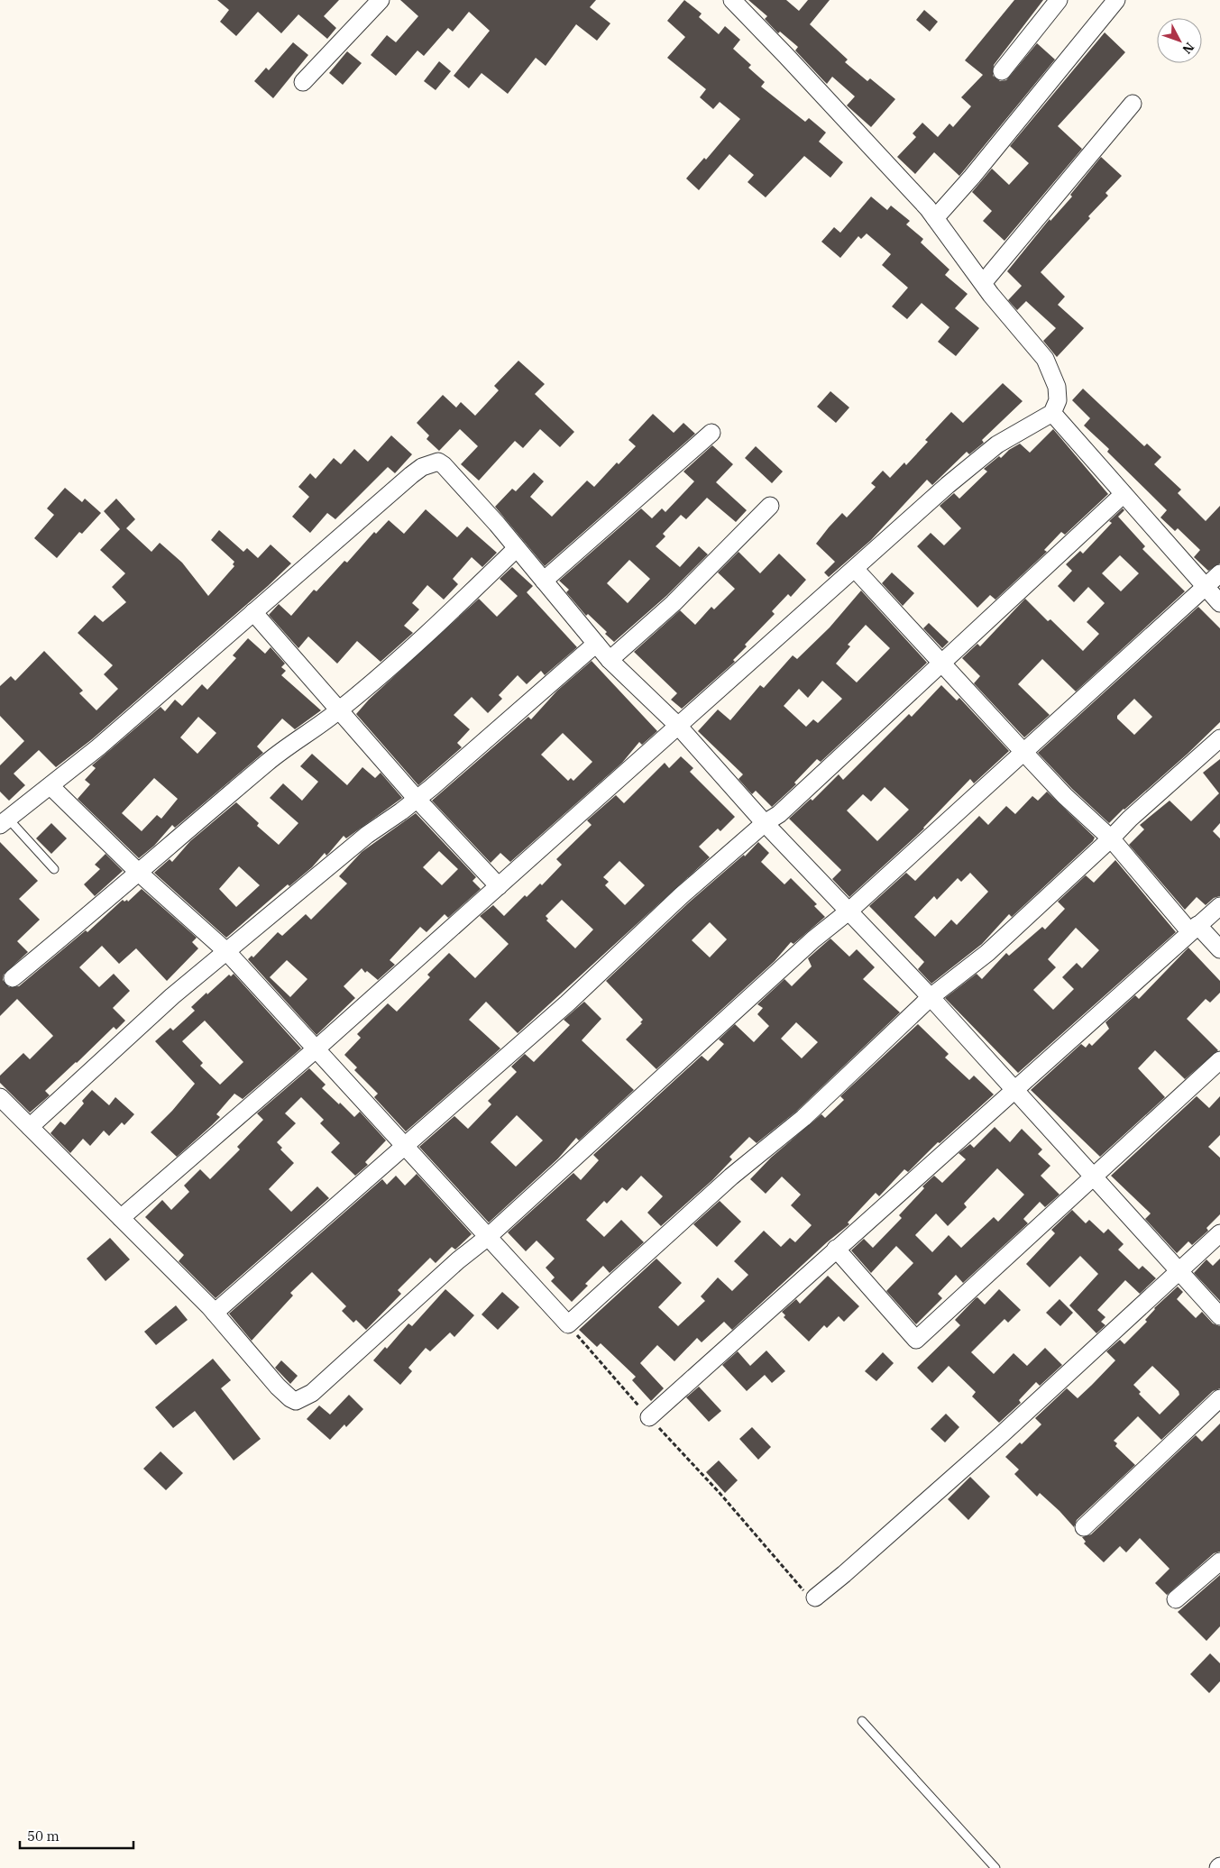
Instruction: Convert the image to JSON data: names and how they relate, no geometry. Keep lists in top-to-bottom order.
{
  "scale_bar": "50 m",
  "north": "bottom right"
}
